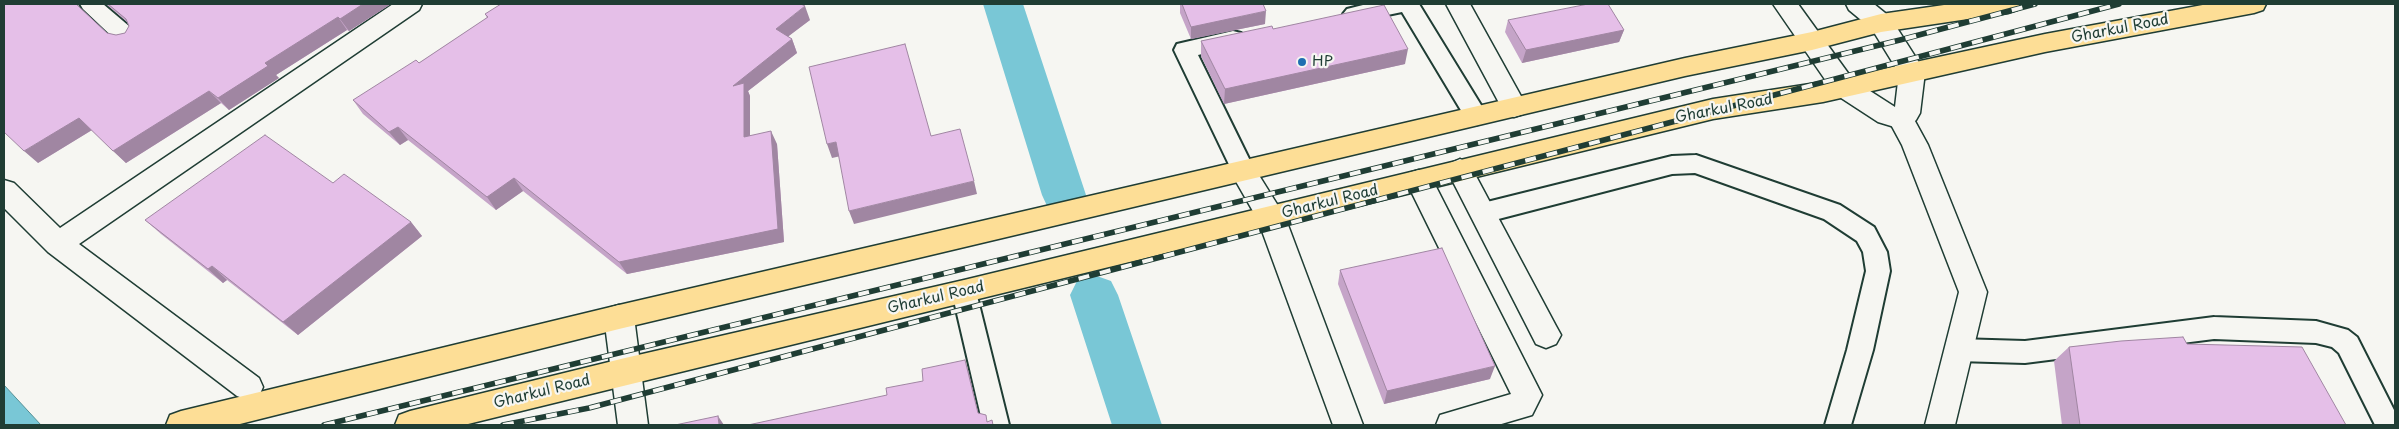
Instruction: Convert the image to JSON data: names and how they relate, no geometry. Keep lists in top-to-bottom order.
{
  "streets": {
    "main road": ["Gharkul Road"]
  },
  "places": ["HP"]
}
